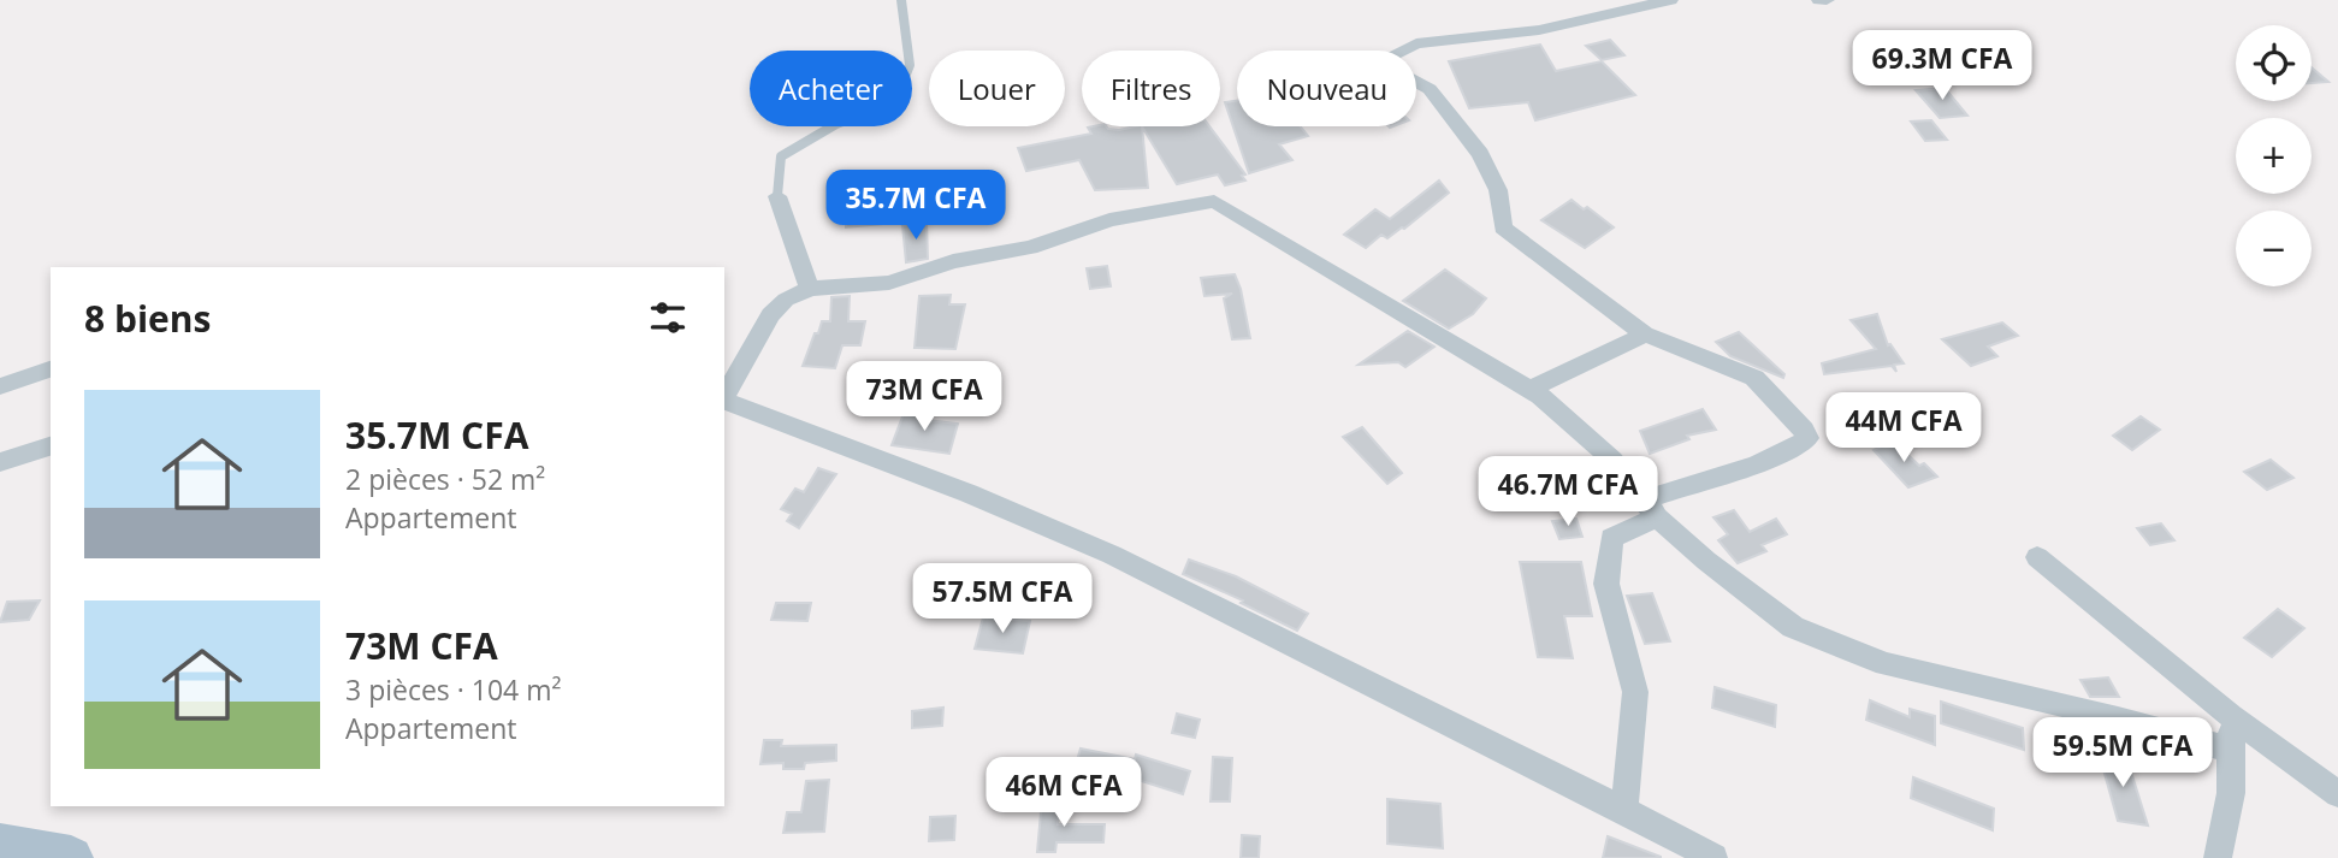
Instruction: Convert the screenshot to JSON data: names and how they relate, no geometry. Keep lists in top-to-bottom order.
{
  "page": {
    "map_buttons": ["+", "−"],
    "price": [
      "69.3M CFA",
      "35.7M CFA",
      "73M CFA",
      "44M CFA",
      "46.7M CFA",
      "57.5M CFA",
      "59.5M CFA",
      "46M CFA"
    ],
    "chip": [
      "Acheter",
      "Louer",
      "Filtres",
      "Nouveau"
    ],
    "heading": "8 biens",
    "list": [
      {
        "name": "35.7M CFA",
        "note": "2 pièces · 52 m² · Appartement"
      },
      {
        "name": "73M CFA",
        "note": "3 pièces · 104 m² · Appartement"
      }
    ]
  }
}
